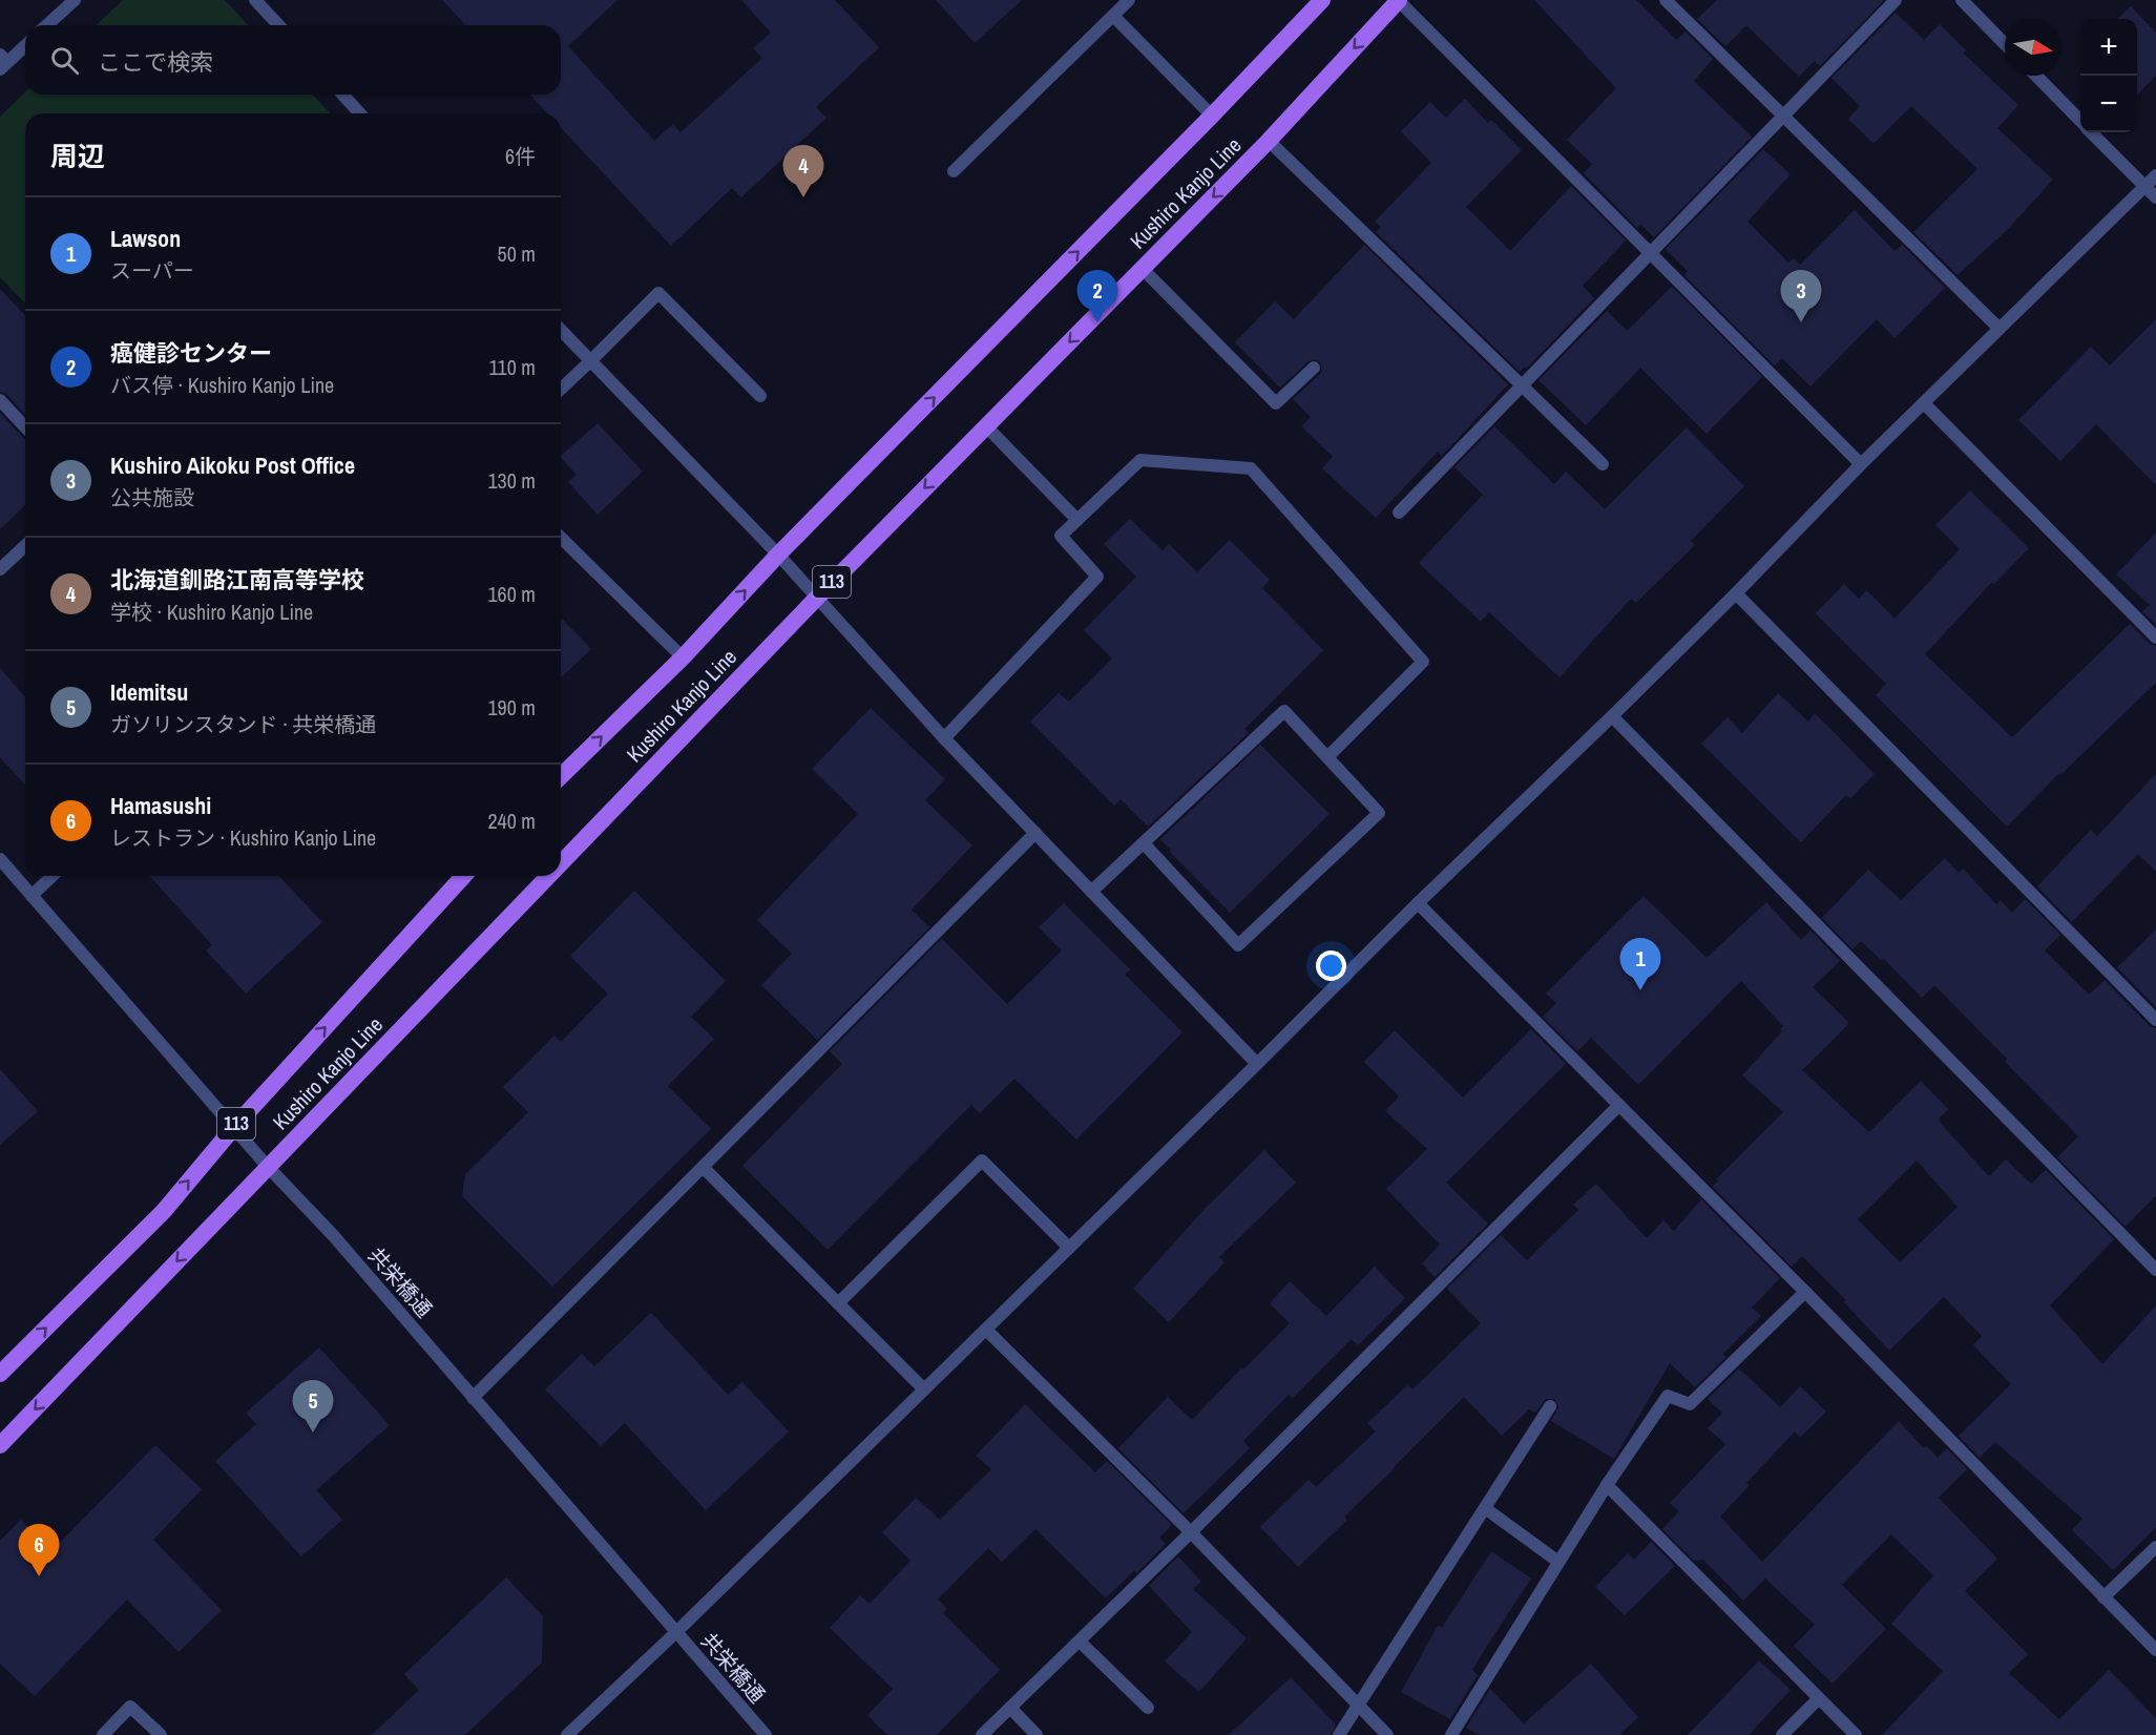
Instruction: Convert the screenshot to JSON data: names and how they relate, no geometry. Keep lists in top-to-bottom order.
{
  "streets": {
    "main road": ["Kushiro Kanjo Line", "113"],
    "street": ["共栄橋通"]
  },
  "crossings": [
    ["Kushiro Kanjo Line", "共栄橋通"]
  ],
  "north": "right",
  "page": {
    "map_buttons": ["+", "−"],
    "search": "ここで検索",
    "heading": ["周辺", "6件"],
    "pins": [
      "4",
      "2",
      "3",
      "1",
      "5",
      "6"
    ],
    "list": [
      {
        "mark": "1",
        "name": "Lawson",
        "note": "スーパー",
        "value": "50 m"
      },
      {
        "mark": "2",
        "name": "癌健診センター",
        "note": "バス停 · Kushiro Kanjo Line",
        "value": "110 m"
      },
      {
        "mark": "3",
        "name": "Kushiro Aikoku Post Office",
        "note": "公共施設",
        "value": "130 m"
      },
      {
        "mark": "4",
        "name": "北海道釧路江南高等学校",
        "note": "学校 · Kushiro Kanjo Line",
        "value": "160 m"
      },
      {
        "mark": "5",
        "name": "Idemitsu",
        "note": "ガソリンスタンド · 共栄橋通",
        "value": "190 m"
      },
      {
        "mark": "6",
        "name": "Hamasushi",
        "note": "レストラン · Kushiro Kanjo Line",
        "value": "240 m"
      }
    ]
  }
}
